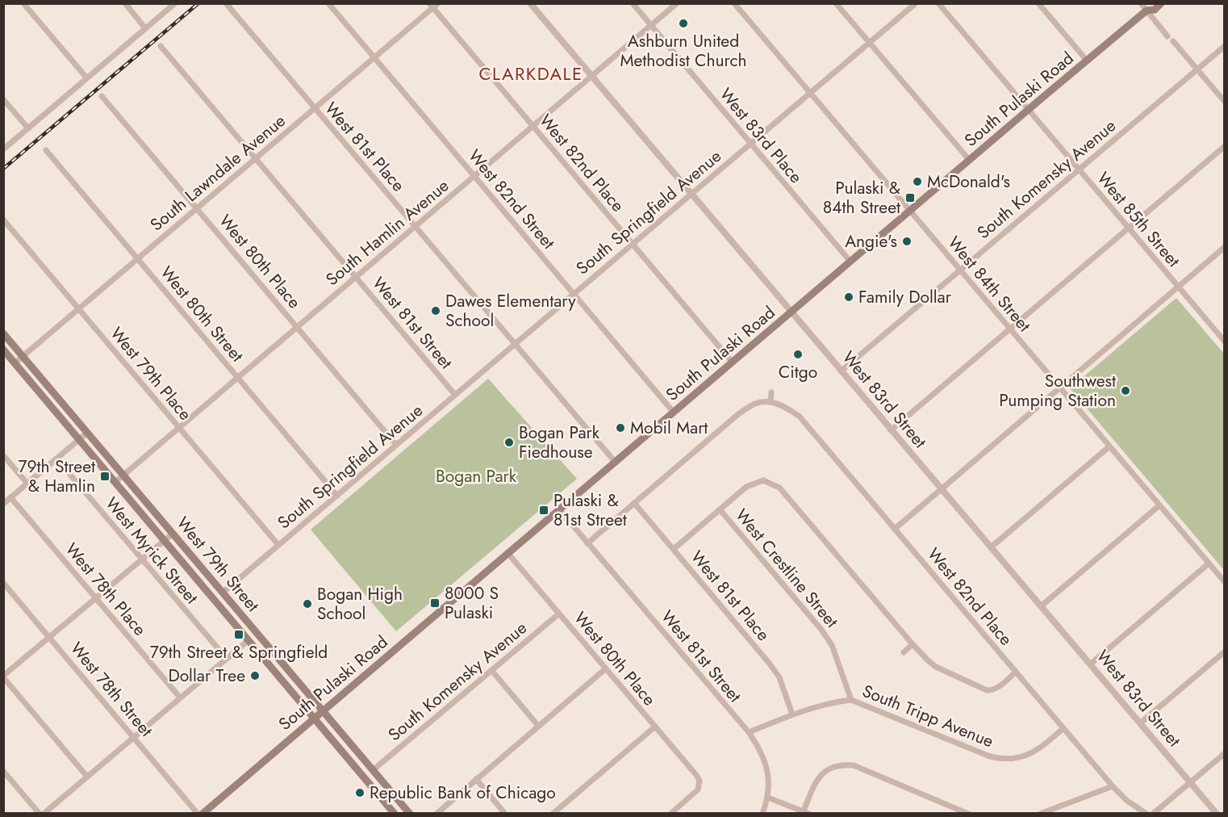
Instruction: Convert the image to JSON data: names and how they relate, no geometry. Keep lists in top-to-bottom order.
{
  "streets": {
    "main road": ["South Pulaski Road", "West 79th Street"],
    "street": [
      "West 83rd Place",
      "West 81st Place",
      "West 82nd Place",
      "South Lawndale Avenue",
      "South Komensky Avenue",
      "West 82nd Street",
      "South Springfield Avenue",
      "West 85th Street",
      "South Hamlin Avenue",
      "West 80th Place",
      "West 84th Street",
      "West 80th Street",
      "West 81st Street",
      "West 79th Place",
      "West 83rd Street",
      "West Myrick Street",
      "West Crestline Street",
      "West 78th Place",
      "West 78th Street",
      "South Tripp Avenue"
    ]
  },
  "crossings": [
    ["South Pulaski Road", "West 83rd Place"],
    ["South Pulaski Road", "West 81st Place"],
    ["South Pulaski Road", "West 82nd Place"],
    ["South Pulaski Road", "West 82nd Street"],
    ["South Pulaski Road", "West 85th Street"],
    ["South Pulaski Road", "West 80th Place"],
    ["South Pulaski Road", "West 84th Street"],
    ["South Pulaski Road", "West 81st Street"],
    ["South Pulaski Road", "West 83rd Street"],
    ["South Pulaski Road", "West 79th Street"],
    ["West 83rd Place", "South Springfield Avenue"],
    ["West 83rd Place", "South Hamlin Avenue"],
    ["West 81st Place", "South Lawndale Avenue"],
    ["West 81st Place", "South Springfield Avenue"],
    ["West 81st Place", "South Hamlin Avenue"],
    ["West 81st Place", "South Tripp Avenue"],
    ["West 82nd Place", "South Lawndale Avenue"],
    ["West 82nd Place", "South Springfield Avenue"],
    ["West 82nd Place", "South Hamlin Avenue"],
    ["West 82nd Place", "South Tripp Avenue"],
    ["South Lawndale Avenue", "West 82nd Street"],
    ["South Lawndale Avenue", "West 80th Place"],
    ["South Lawndale Avenue", "West 80th Street"],
    ["South Lawndale Avenue", "West 81st Street"],
    ["South Lawndale Avenue", "West 79th Place"],
    ["South Lawndale Avenue", "West 79th Street"],
    ["South Komensky Avenue", "West 85th Street"],
    ["South Komensky Avenue", "West 80th Place"],
    ["South Komensky Avenue", "West 84th Street"],
    ["South Komensky Avenue", "West 83rd Street"],
    ["South Komensky Avenue", "West 79th Street"],
    ["West 82nd Street", "South Springfield Avenue"],
    ["West 82nd Street", "South Hamlin Avenue"],
    ["South Springfield Avenue", "West 80th Place"],
    ["South Springfield Avenue", "West 84th Street"],
    ["South Springfield Avenue", "West 80th Street"],
    ["South Springfield Avenue", "West 81st Street"],
    ["South Springfield Avenue", "West 79th Place"],
    ["South Springfield Avenue", "West 83rd Street"],
    ["South Springfield Avenue", "West 79th Street"],
    ["South Hamlin Avenue", "West 80th Place"],
    ["South Hamlin Avenue", "West 80th Street"],
    ["South Hamlin Avenue", "West 81st Street"],
    ["South Hamlin Avenue", "West 79th Place"],
    ["South Hamlin Avenue", "West 83rd Street"],
    ["South Hamlin Avenue", "West 79th Street"],
    ["West 81st Street", "South Tripp Avenue"],
    ["West Crestline Street", "South Tripp Avenue"]
  ],
  "districts": ["CLARKDALE"],
  "parks": ["Bogan Park"],
  "places": {
    "other": [
      "Ashburn United Methodist Church",
      "McDonald's",
      "Angie's",
      "Family Dollar",
      "Dawes Elementary School",
      "Citgo",
      "Southwest Pumping Station",
      "Mobil Mart",
      "Bogan Park Fiedhouse",
      "Bogan High School",
      "Dollar Tree",
      "Republic Bank of Chicago"
    ],
    "transit": [
      "Pulaski & 84th Street",
      "79th Street & Hamlin",
      "Pulaski & 81st Street",
      "8000 S Pulaski",
      "79th Street & Springfield"
    ]
  }
}
